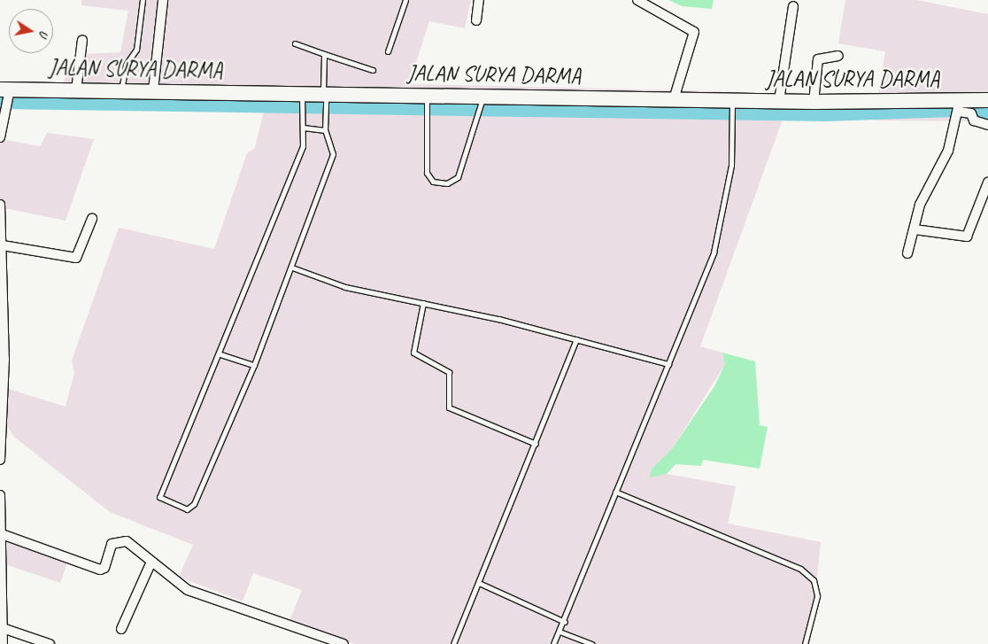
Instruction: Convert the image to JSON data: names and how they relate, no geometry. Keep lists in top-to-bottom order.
{
  "streets": {
    "main road": ["JALAN SURYA DARMA"]
  },
  "north": "right"
}
